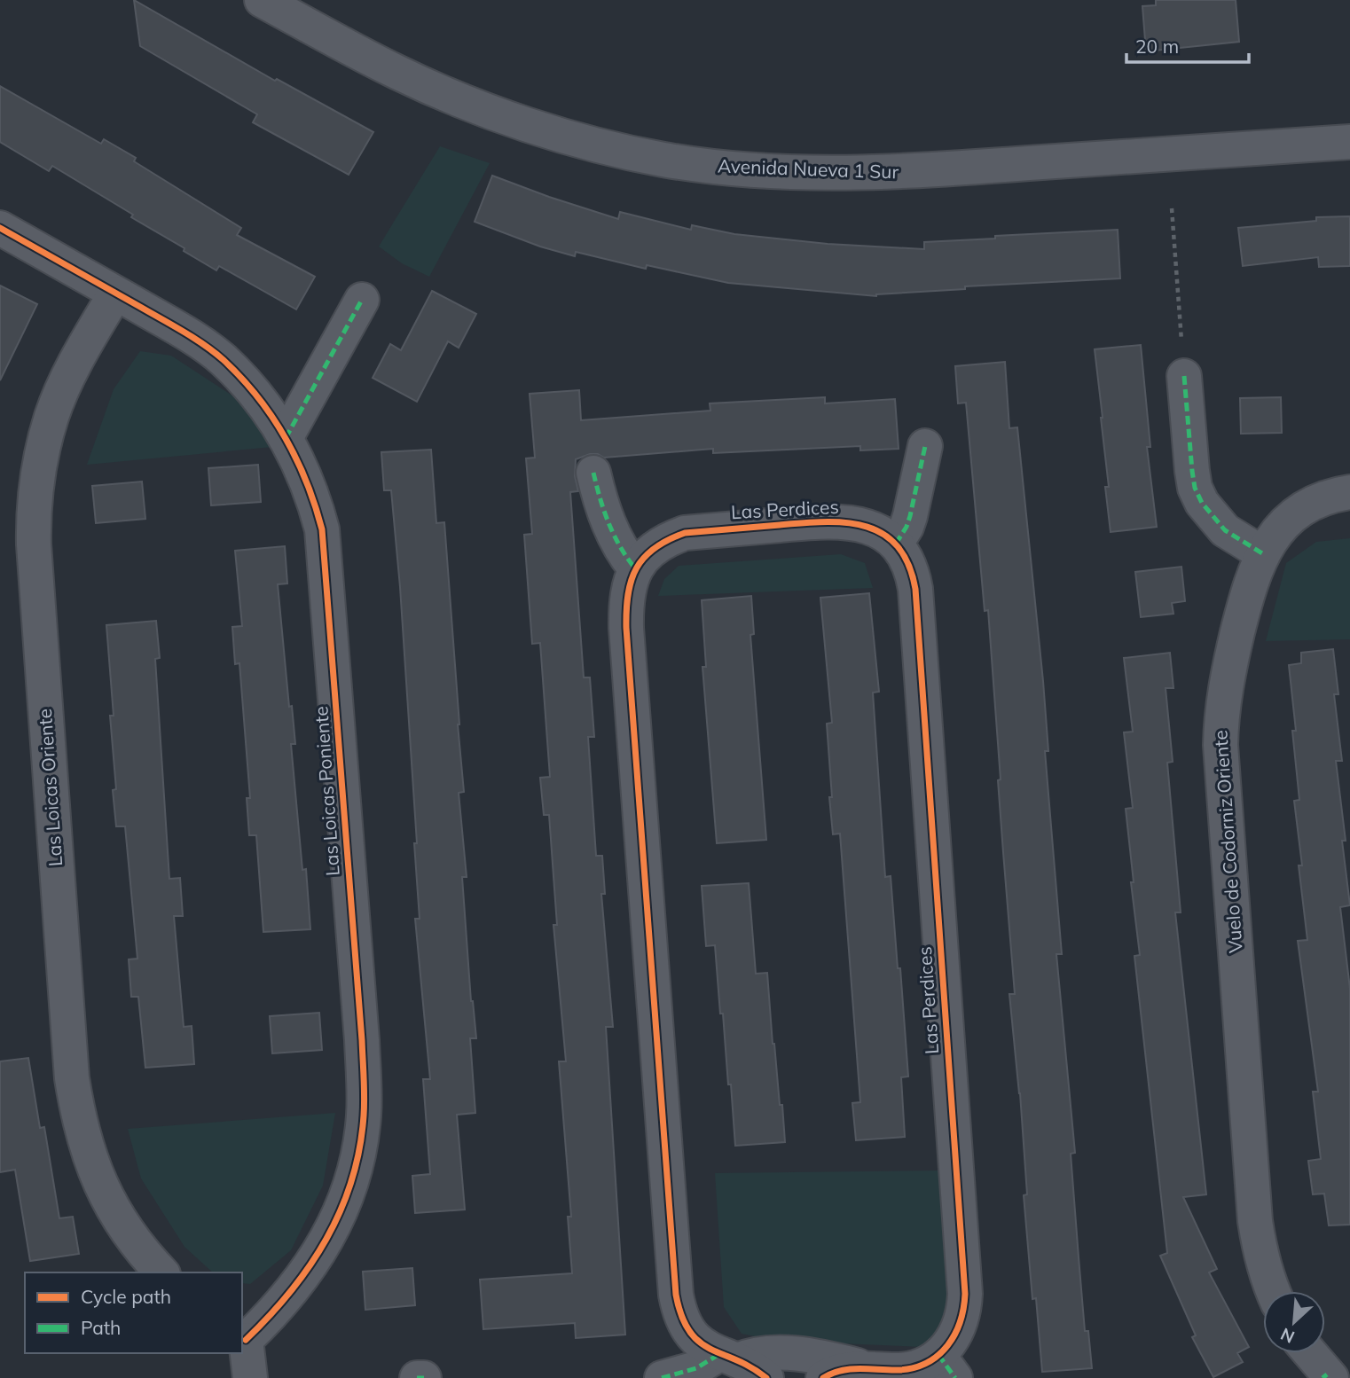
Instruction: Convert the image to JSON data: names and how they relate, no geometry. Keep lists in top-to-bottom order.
{
  "streets": {
    "street": [
      "Avenida Nueva 1 Sur",
      "Las Perdices",
      "Las Loicas Oriente",
      "Las Loicas Poniente",
      "Vuelo de Codorniz Oriente"
    ]
  },
  "crossings": [
    ["Las Loicas Oriente", "Las Loicas Poniente"]
  ],
  "legend": ["Cycle path", "Path"],
  "scale_bar": "20 m",
  "north": "bottom left"
}
